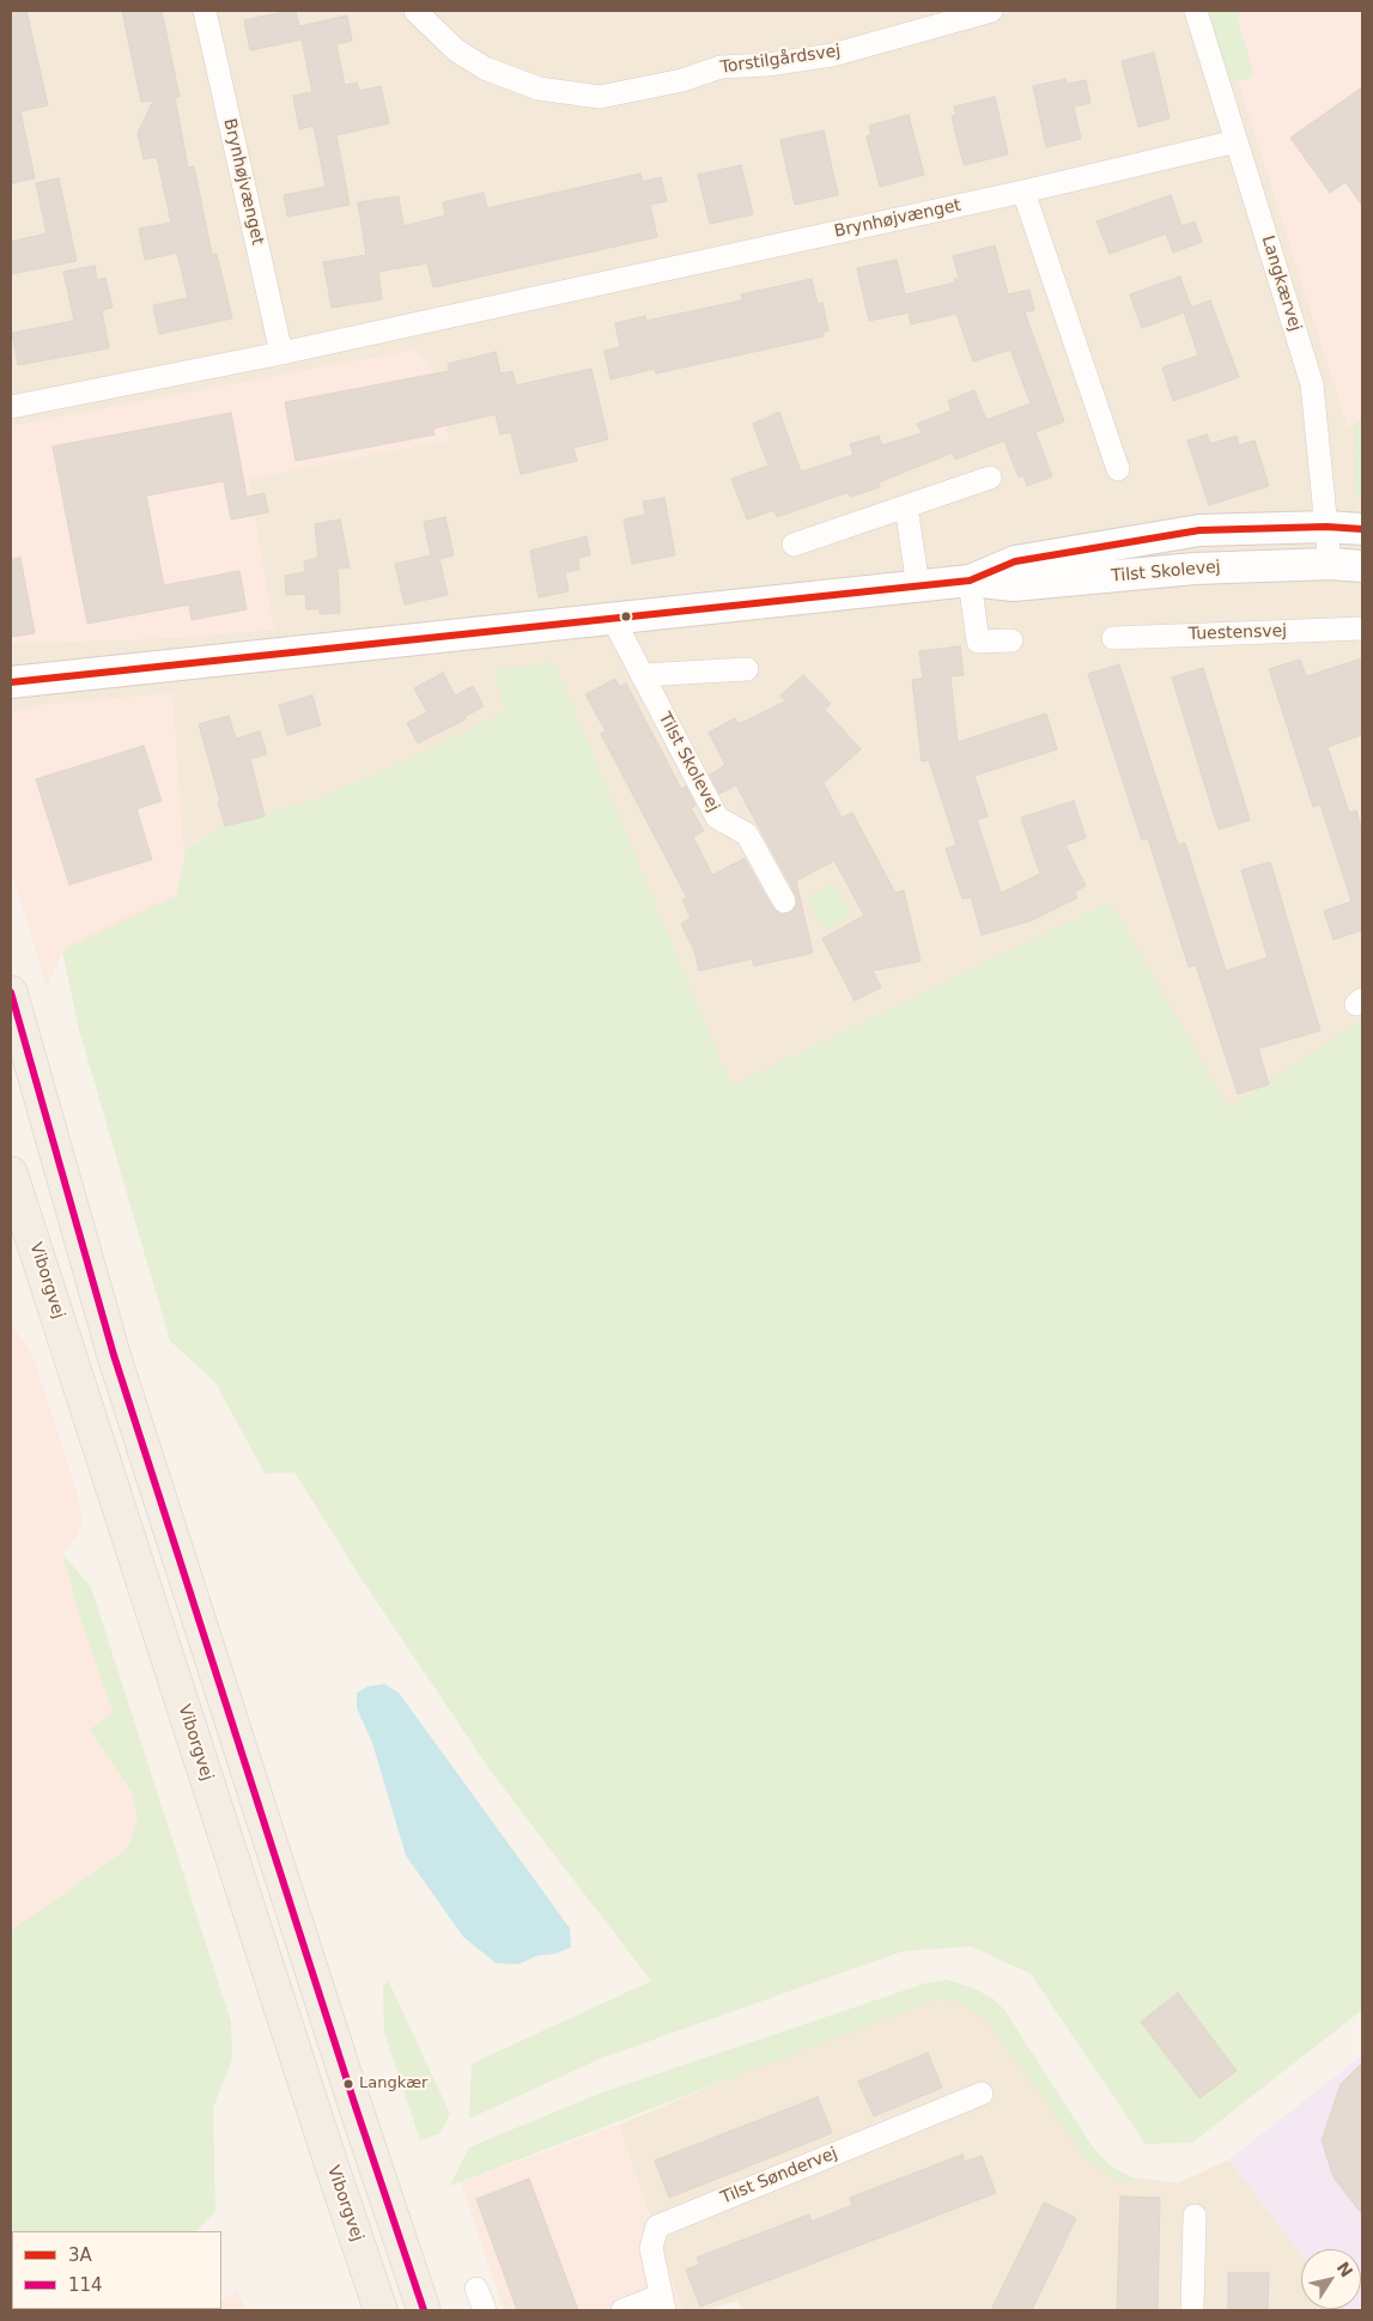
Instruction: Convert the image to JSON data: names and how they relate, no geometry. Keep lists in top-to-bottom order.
{
  "streets": {
    "main road": ["Viborgvej"],
    "street": [
      "Torstilgårdsvej",
      "Brynhøjvænget",
      "Langkærvej",
      "Tilst Skolevej",
      "Tuestensvej",
      "Tilst Søndervej"
    ]
  },
  "crossings": [
    ["Brynhøjvænget", "Langkærvej"],
    ["Langkærvej", "Tilst Skolevej"]
  ],
  "places": ["Langkær"],
  "lines": ["transit line 3A", "transit line 114"],
  "legend": ["3A", "114"],
  "north": "top right"
}
